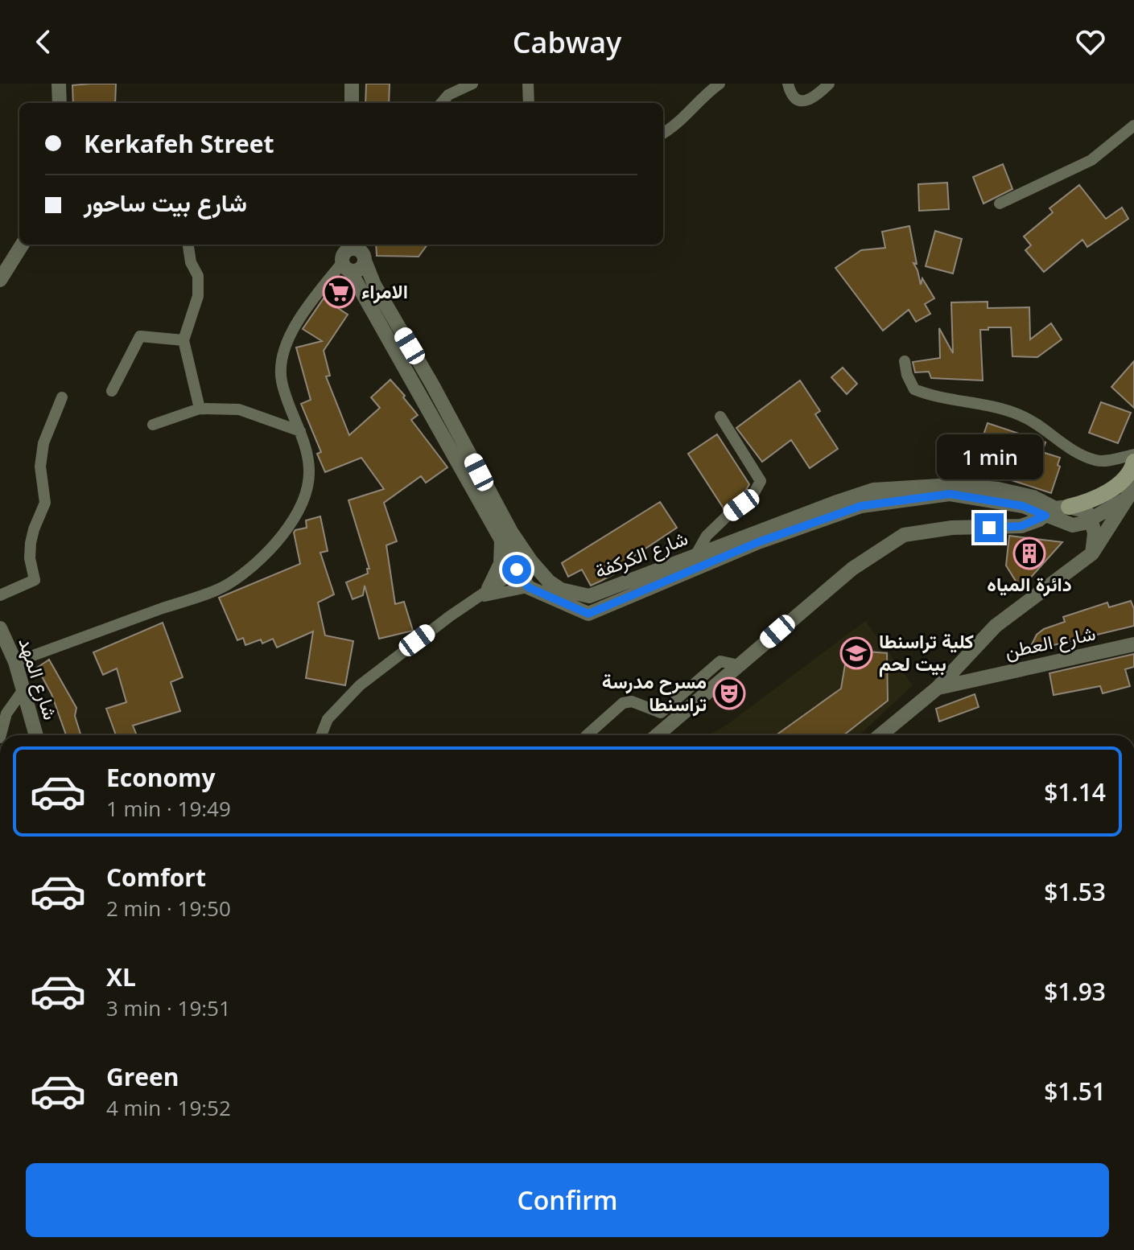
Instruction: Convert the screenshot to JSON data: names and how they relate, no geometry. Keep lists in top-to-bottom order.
{
  "streets": {
    "street": ["شارع الكركفة", "شارع العطن", "شارع المهد"]
  },
  "places": {
    "supermarket": ["الامراء"],
    "building": ["دائرة المياه"],
    "school or university": ["كلية تراسنطا بيت لحم"],
    "theatre": ["مسرح مدرسة تراسنطا"]
  },
  "page": {
    "header": "Cabway",
    "banner": ["Kerkafeh Street", "شارع بيت ساحور"],
    "bubble": "1 min",
    "list": [
      {
        "name": "Economy",
        "note": "1 min · 19:49",
        "value": "$1.14"
      },
      {
        "name": "Comfort",
        "note": "2 min · 19:50",
        "value": "$1.53"
      },
      {
        "name": "XL",
        "note": "3 min · 19:51",
        "value": "$1.93"
      },
      {
        "name": "Green",
        "note": "4 min · 19:52",
        "value": "$1.51"
      }
    ],
    "buttons": "Confirm"
  }
}
